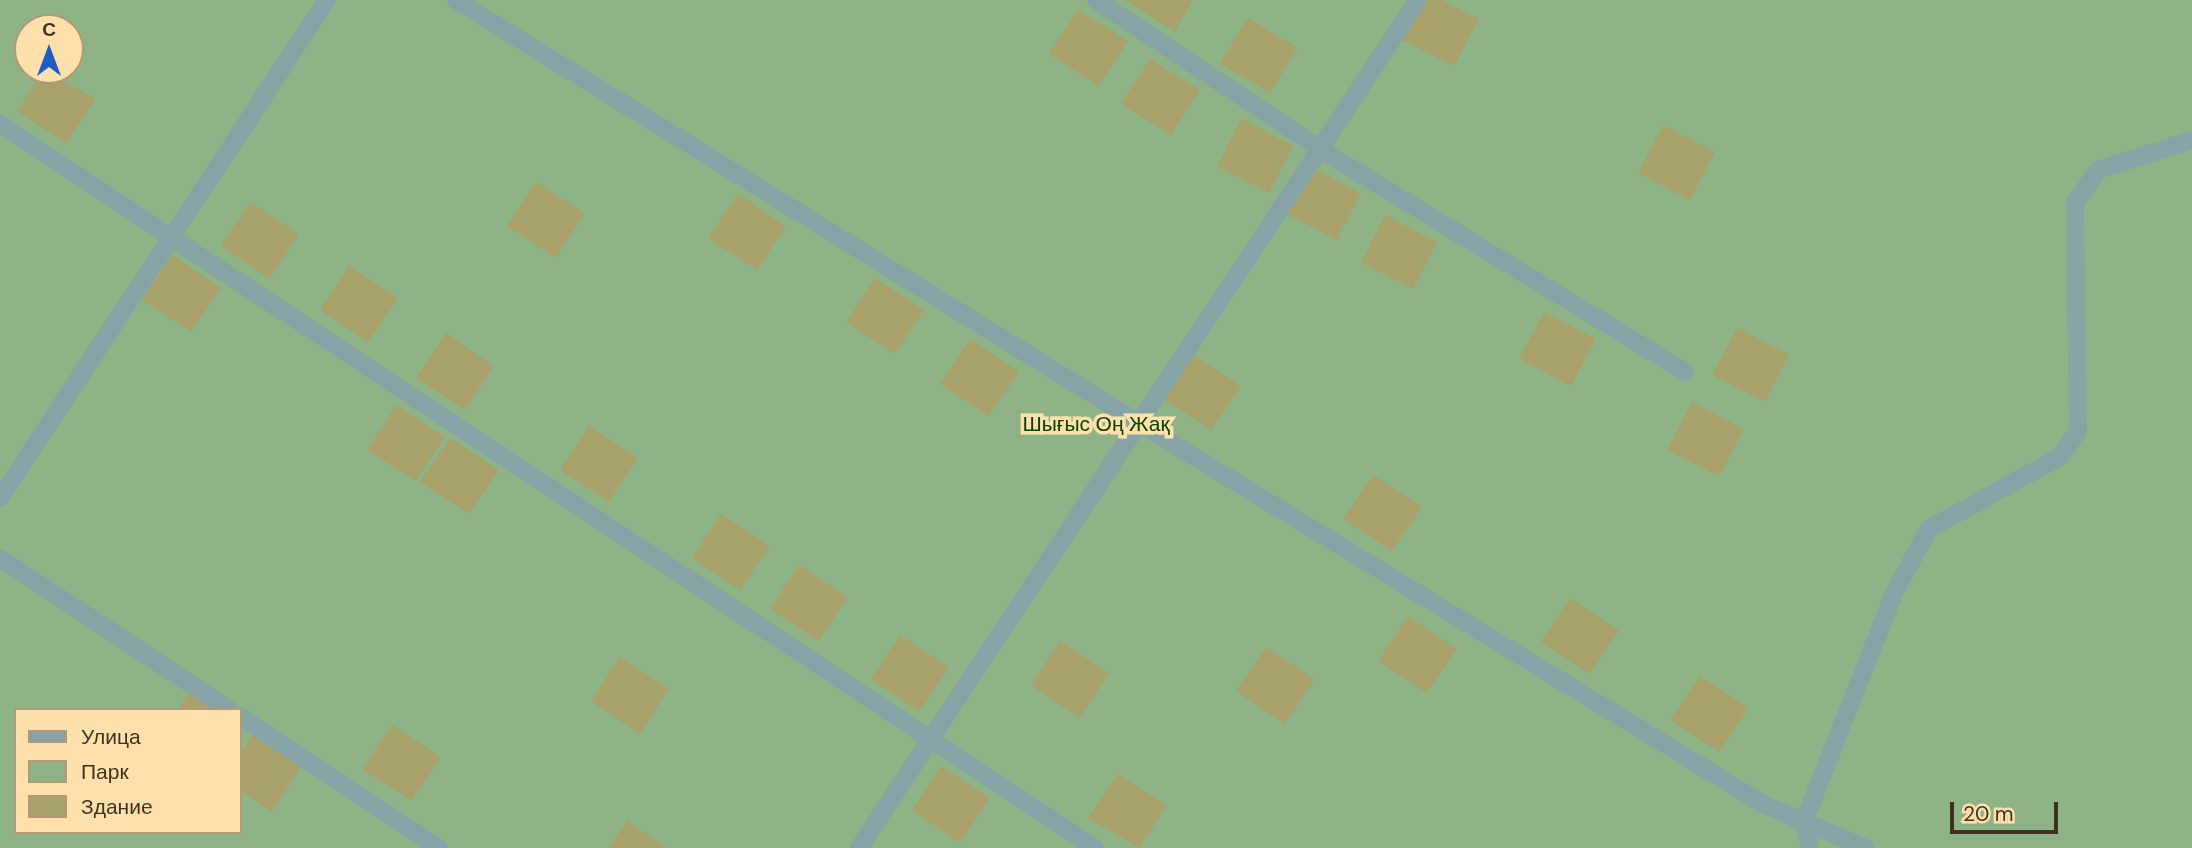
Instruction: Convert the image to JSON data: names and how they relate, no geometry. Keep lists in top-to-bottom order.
{
  "parks": ["Шығыс Оң Жақ"],
  "legend": ["Улица", "Парк", "Здание"],
  "scale_bar": "20 m",
  "north": "top"
}
